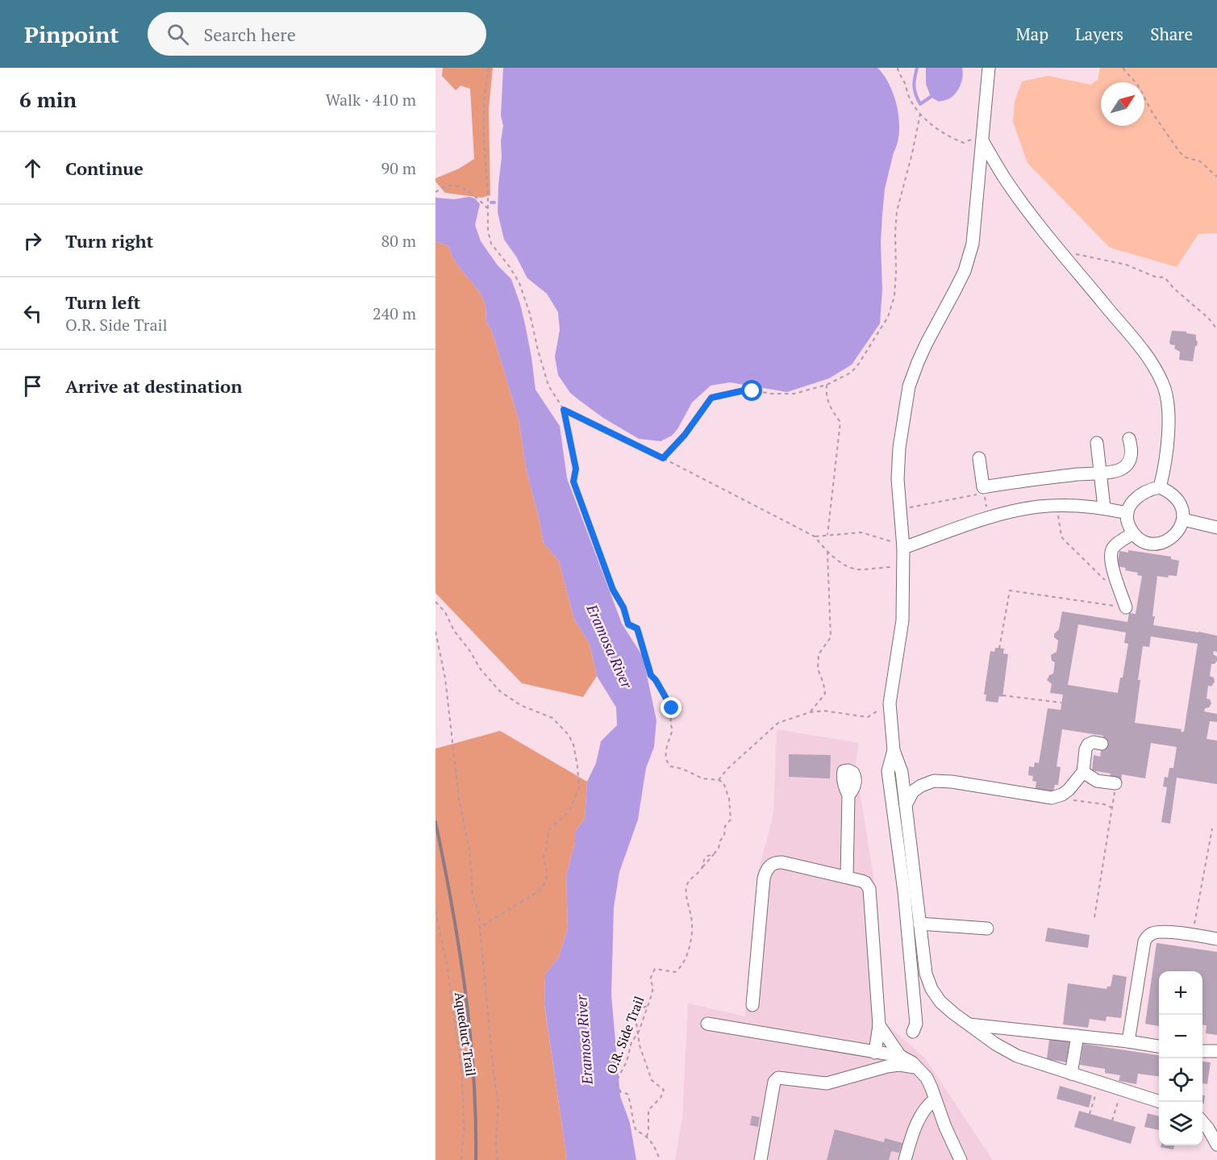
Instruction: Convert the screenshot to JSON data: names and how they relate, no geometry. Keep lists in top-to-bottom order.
{
  "streets": {
    "path": ["Aqueduct Trail", "O.R. Side Trail"]
  },
  "water": ["Eramosa River"],
  "north": "top right",
  "page": {
    "header": "Pinpoint",
    "search": "Search here",
    "nav": ["Map", "Layers", "Share"],
    "heading": ["6 min", "Walk · 410 m"],
    "list": [
      ["Continue", "90 m"],
      ["Turn right", "80 m"],
      ["Turn left", "O.R. Side Trail", "240 m"],
      "Arrive at destination"
    ],
    "map_buttons": ["+", "−"]
  }
}
